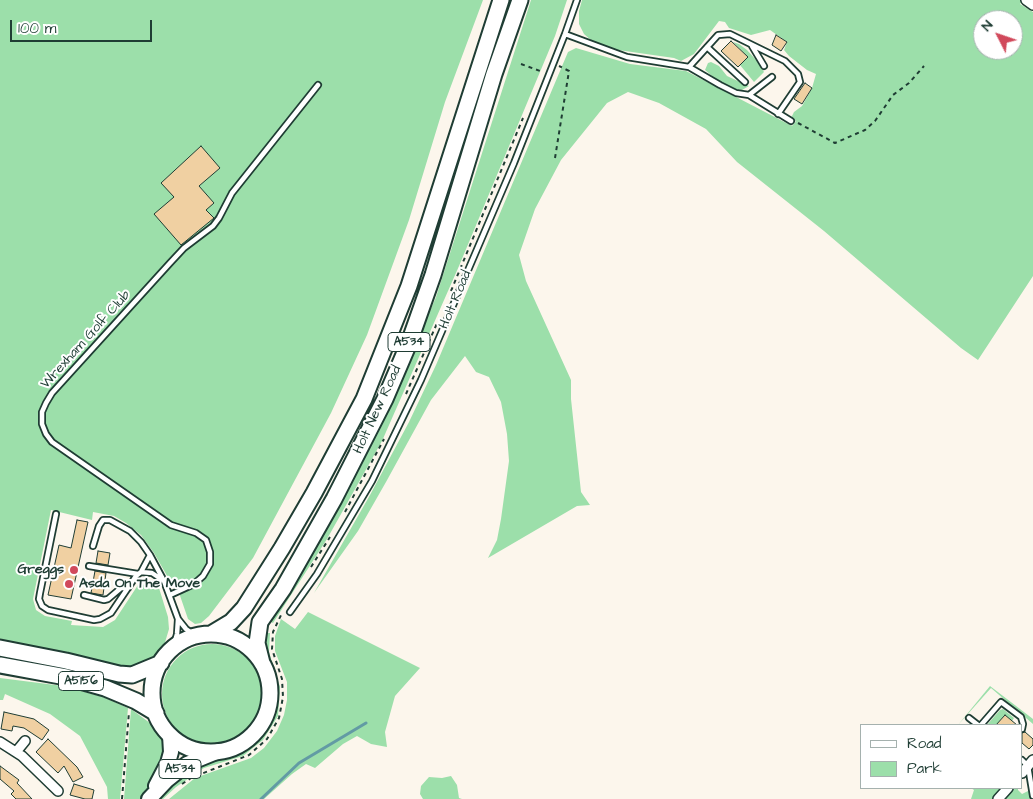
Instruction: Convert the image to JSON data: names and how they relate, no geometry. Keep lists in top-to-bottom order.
{
  "streets": {
    "highway": ["A534", "Holt New Road", "A5156"],
    "lane": ["Holt Road", "Wrexham Golf Club"]
  },
  "crossings": [
    ["A534", "Holt New Road"],
    ["A534", "A5156"],
    ["Holt New Road", "A5156"]
  ],
  "places": ["Greggs", "Asda On The Move"],
  "legend": ["Road", "Park"],
  "scale_bar": "100 m",
  "north": "top left"
}
